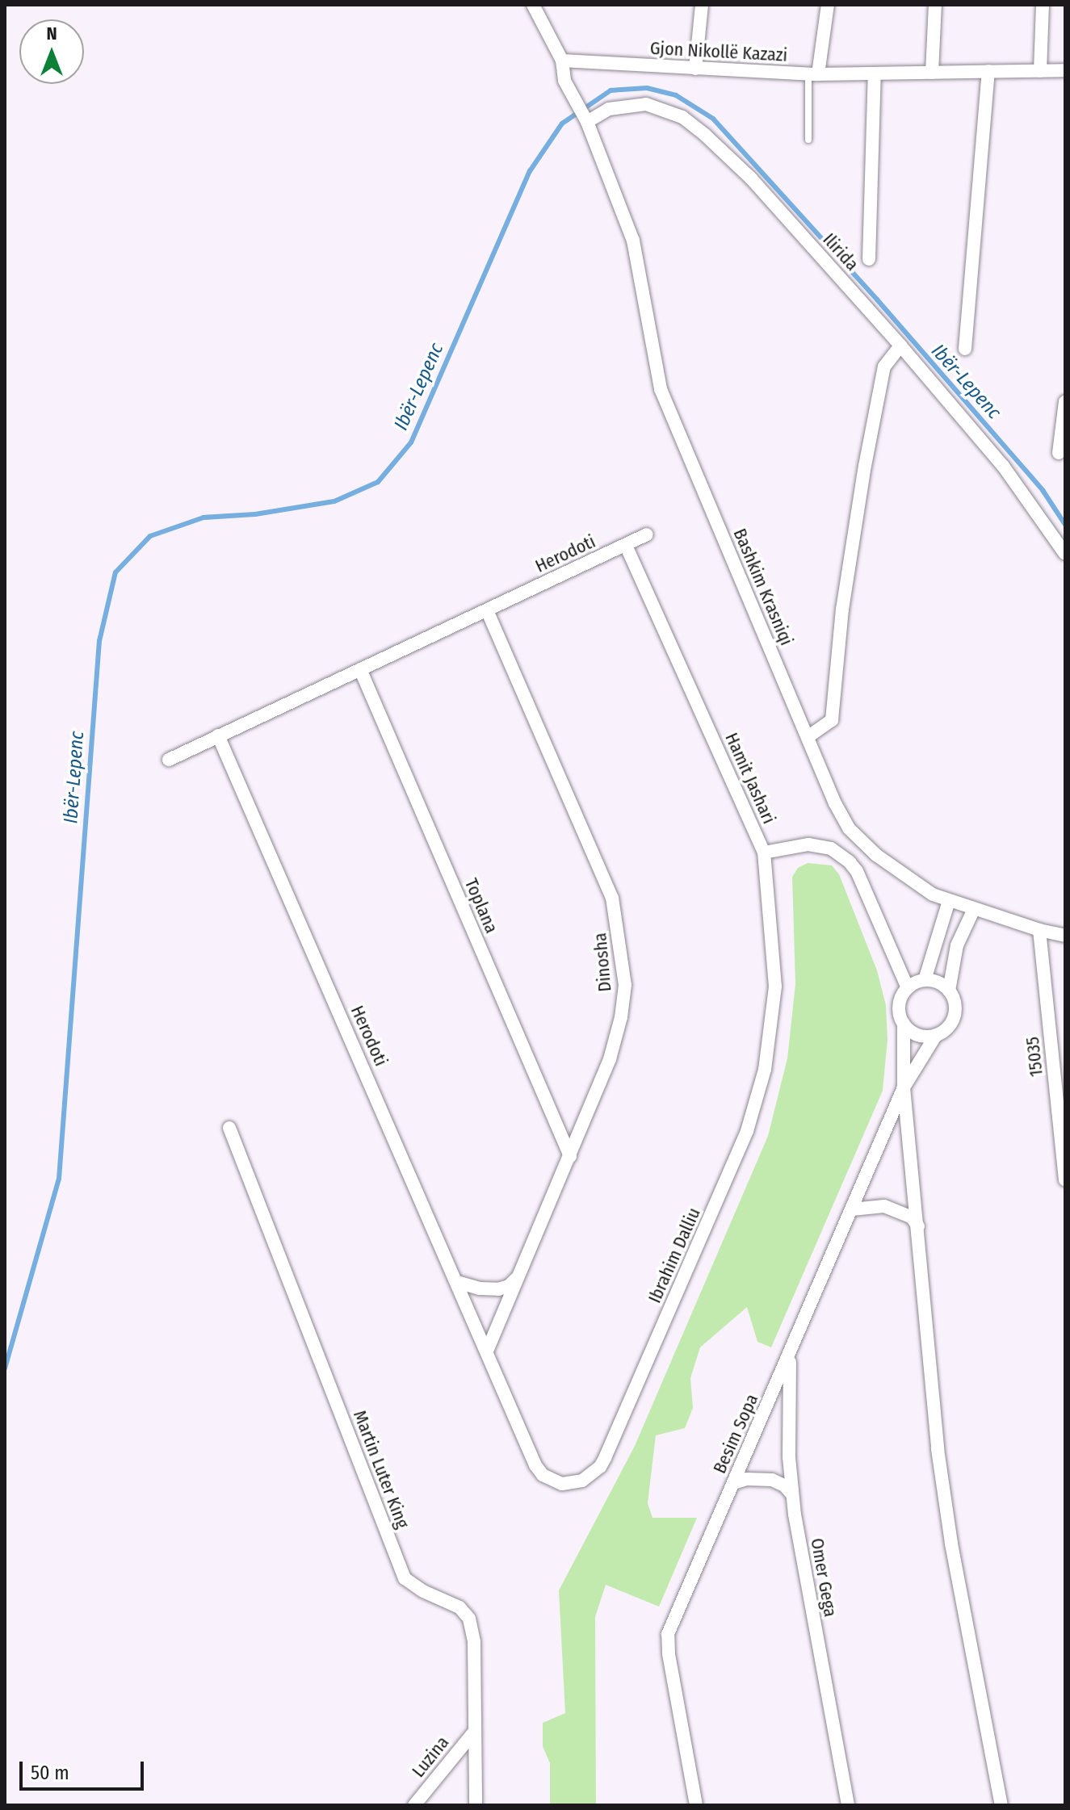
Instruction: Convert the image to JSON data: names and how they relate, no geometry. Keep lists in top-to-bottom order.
{
  "streets": {
    "street": [
      "Gjon Nikollë Kazazi",
      "Ilirida",
      "Herodoti",
      "Bashkim Krasniqi",
      "Hamit Jashari",
      "Toplana",
      "Dinosha",
      "15035",
      "Ibrahim Dalliu",
      "Besim Sopa",
      "Martin Luter King",
      "Omer Gega",
      "Luzina"
    ]
  },
  "crossings": [
    ["Ilirida", "Bashkim Krasniqi"],
    ["Herodoti", "Hamit Jashari"],
    ["Herodoti", "Toplana"],
    ["Herodoti", "Dinosha"],
    ["Herodoti", "Ibrahim Dalliu"],
    ["Bashkim Krasniqi", "15035"],
    ["Bashkim Krasniqi", "Besim Sopa"],
    ["Hamit Jashari", "Ibrahim Dalliu"],
    ["Hamit Jashari", "Besim Sopa"],
    ["Toplana", "Dinosha"],
    ["Dinosha", "Ibrahim Dalliu"],
    ["Besim Sopa", "Omer Gega"],
    ["Martin Luter King", "Luzina"]
  ],
  "water": ["Ibër-Lepenc"],
  "scale_bar": "50 m",
  "north": "top"
}
